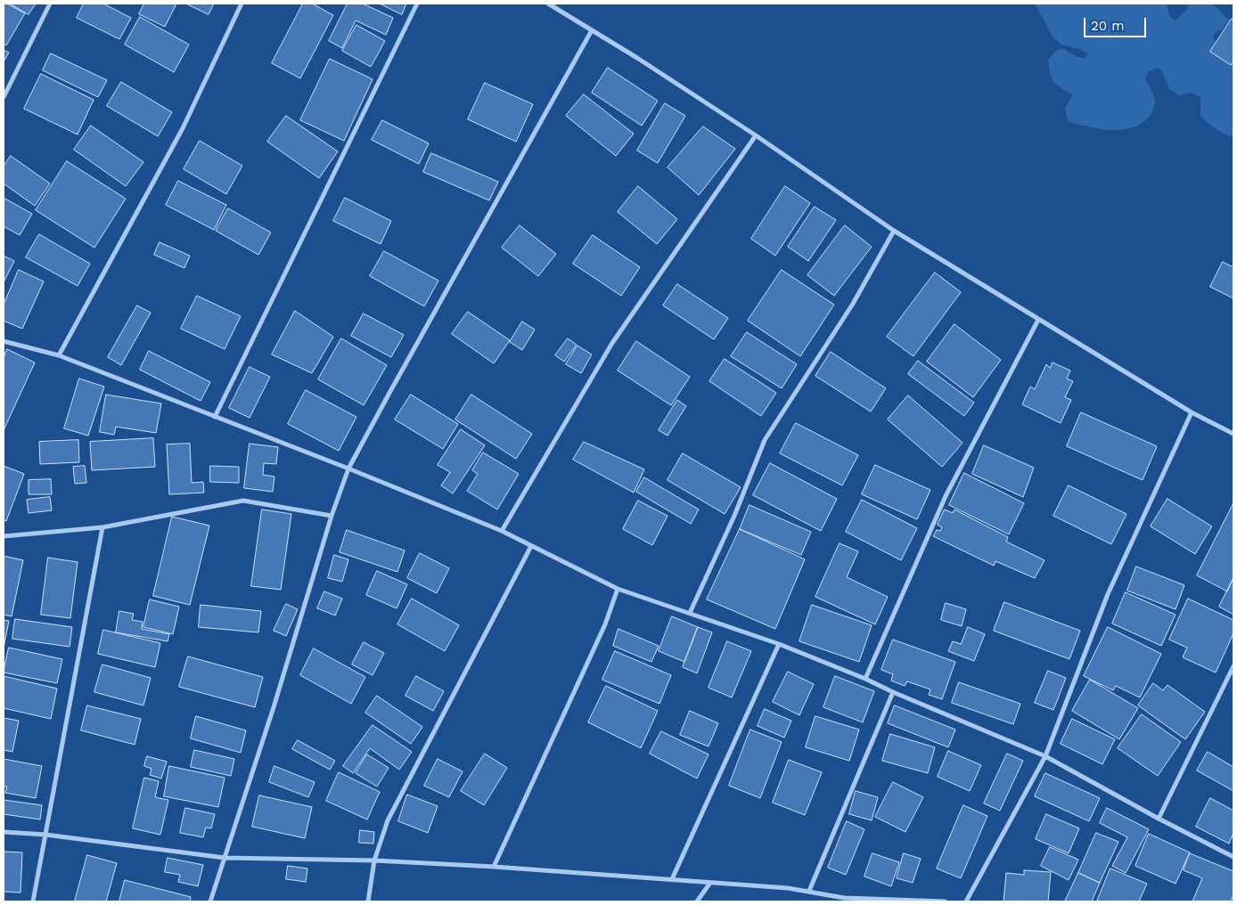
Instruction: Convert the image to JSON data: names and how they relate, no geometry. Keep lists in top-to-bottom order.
{
  "scale_bar": "20 m"
}
